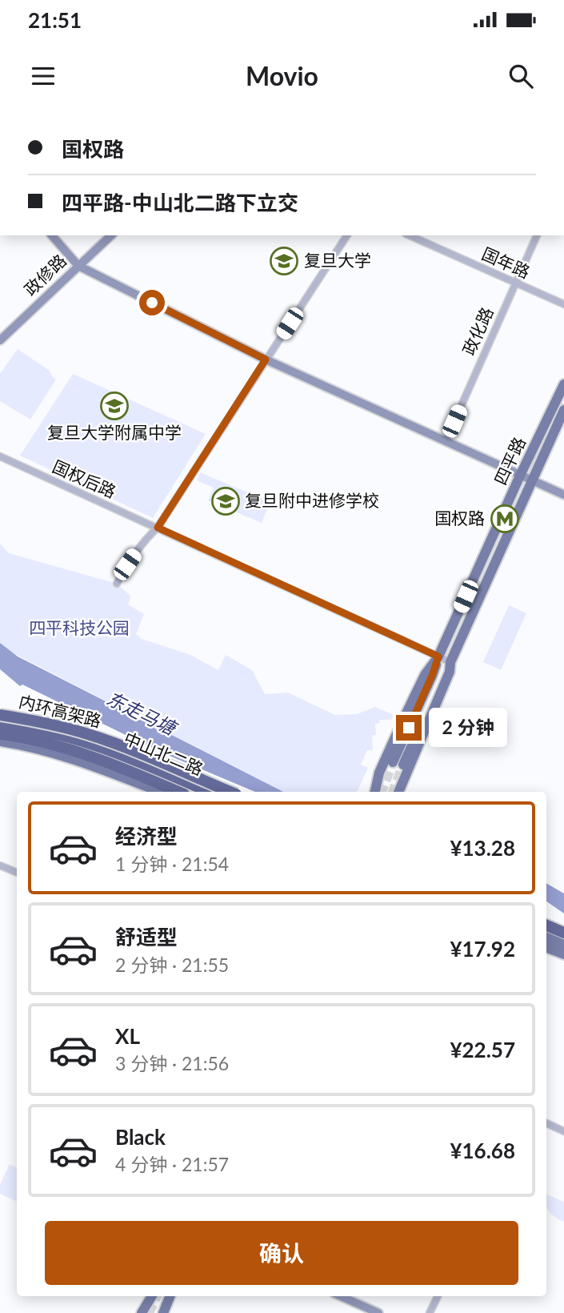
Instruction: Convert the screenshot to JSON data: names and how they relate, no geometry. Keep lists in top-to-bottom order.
{
  "streets": {
    "highway": ["内环高架路"],
    "main road": ["四平路", "中山北二路"],
    "street": [
      "国年路",
      "政修路",
      "政化路",
      "国权后路"
    ]
  },
  "crossings": [
    ["国年路", "政化路"],
    ["四平路", "国权后路"],
    ["内环高架路", "中山北二路"]
  ],
  "water": ["东走马塘"],
  "parks": ["四平科技公园"],
  "places": {
    "school or university": ["复旦大学", "复旦大学附属中学", "复旦附中进修学校"],
    "metro station": ["国权路"]
  },
  "page": {
    "status": "21:51",
    "header": "Movio",
    "banner": ["国权路", "四平路-中山北二路下立交"],
    "bubble": "2 分钟",
    "list": [
      {
        "name": "经济型",
        "note": "1 分钟 · 21:54",
        "value": "¥13.28"
      },
      {
        "name": "舒适型",
        "note": "2 分钟 · 21:55",
        "value": "¥17.92"
      },
      {
        "name": "XL",
        "note": "3 分钟 · 21:56",
        "value": "¥22.57"
      },
      {
        "name": "Black",
        "note": "4 分钟 · 21:57",
        "value": "¥16.68"
      }
    ],
    "buttons": "确认"
  }
}
